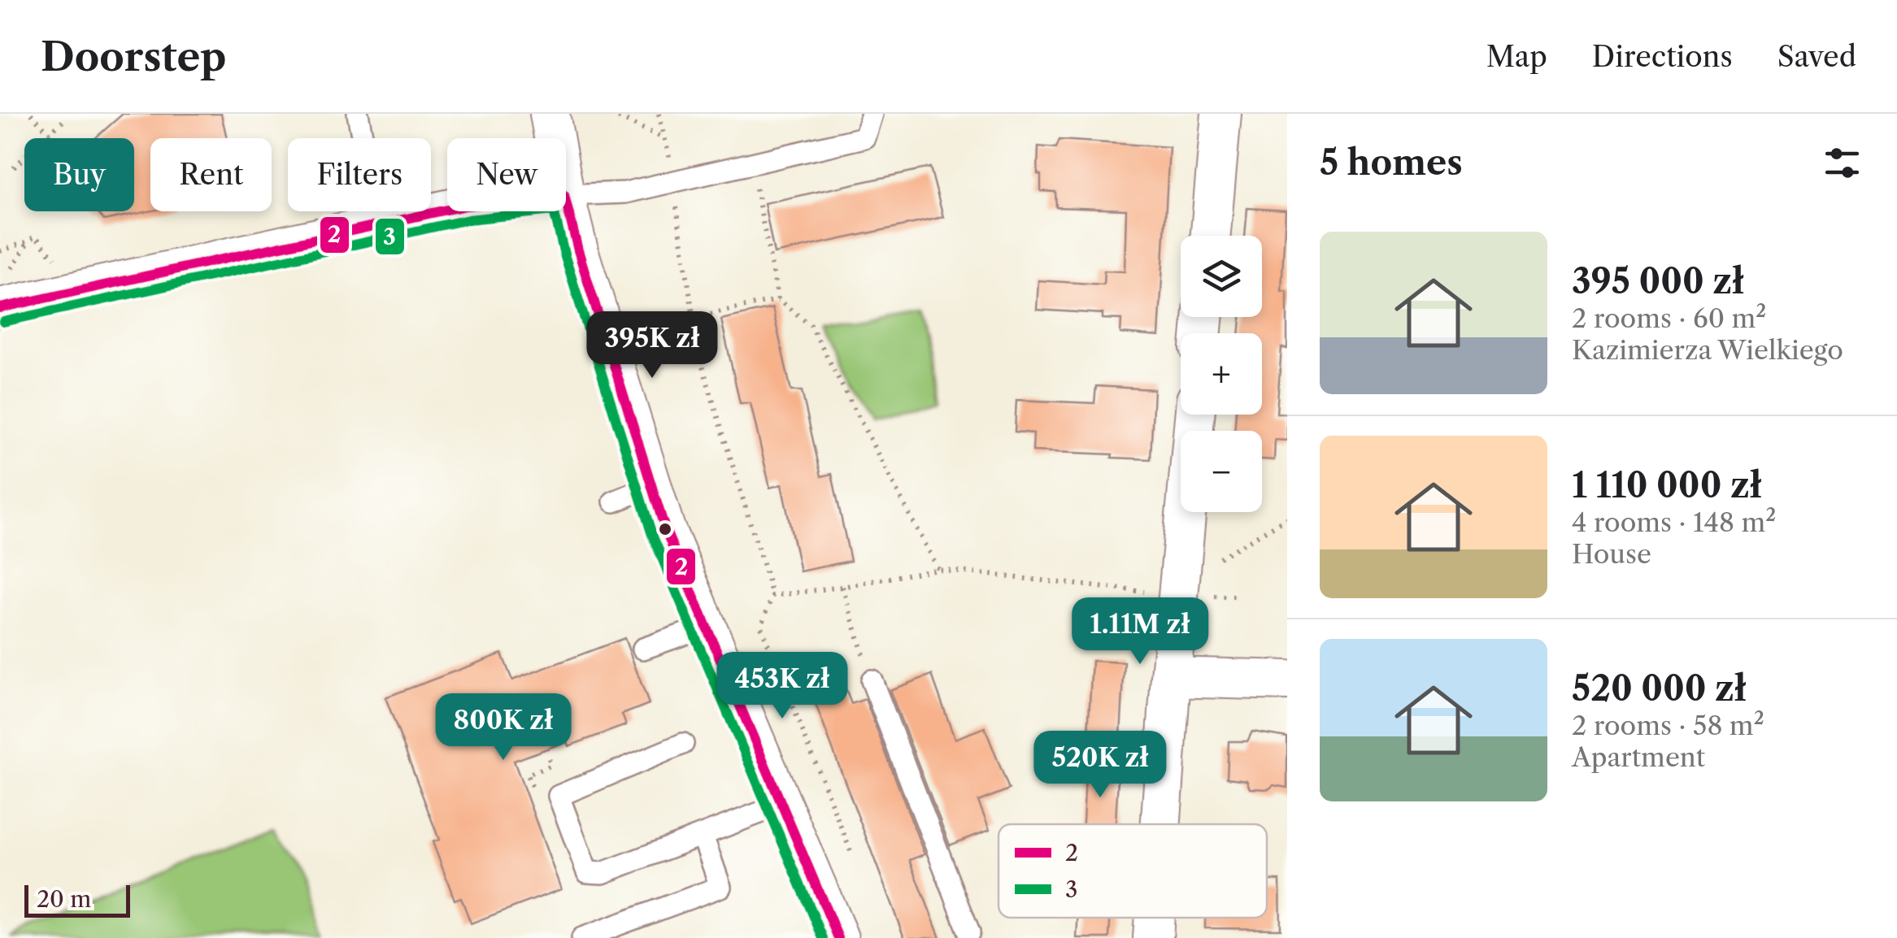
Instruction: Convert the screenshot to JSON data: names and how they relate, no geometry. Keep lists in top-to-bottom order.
{
  "lines": ["transit line 2", "transit line 3"],
  "legend": ["2", "3"],
  "scale_bar": "20 m",
  "page": {
    "header": "Doorstep",
    "nav": ["Map", "Directions", "Saved"],
    "heading": "5 homes",
    "chip": [
      "Buy",
      "Rent",
      "Filters",
      "New"
    ],
    "list": [
      {
        "name": "395 000 zł",
        "note": "2 rooms · 60 m² · Kazimierza Wielkiego"
      },
      {
        "name": "1 110 000 zł",
        "note": "4 rooms · 148 m² · House"
      },
      {
        "name": "520 000 zł",
        "note": "2 rooms · 58 m² · Apartment"
      }
    ],
    "map_buttons": ["+", "−"],
    "price": [
      "395K zł",
      "1.11M zł",
      "453K zł",
      "800K zł",
      "520K zł"
    ],
    "scale": "20 m"
  }
}
